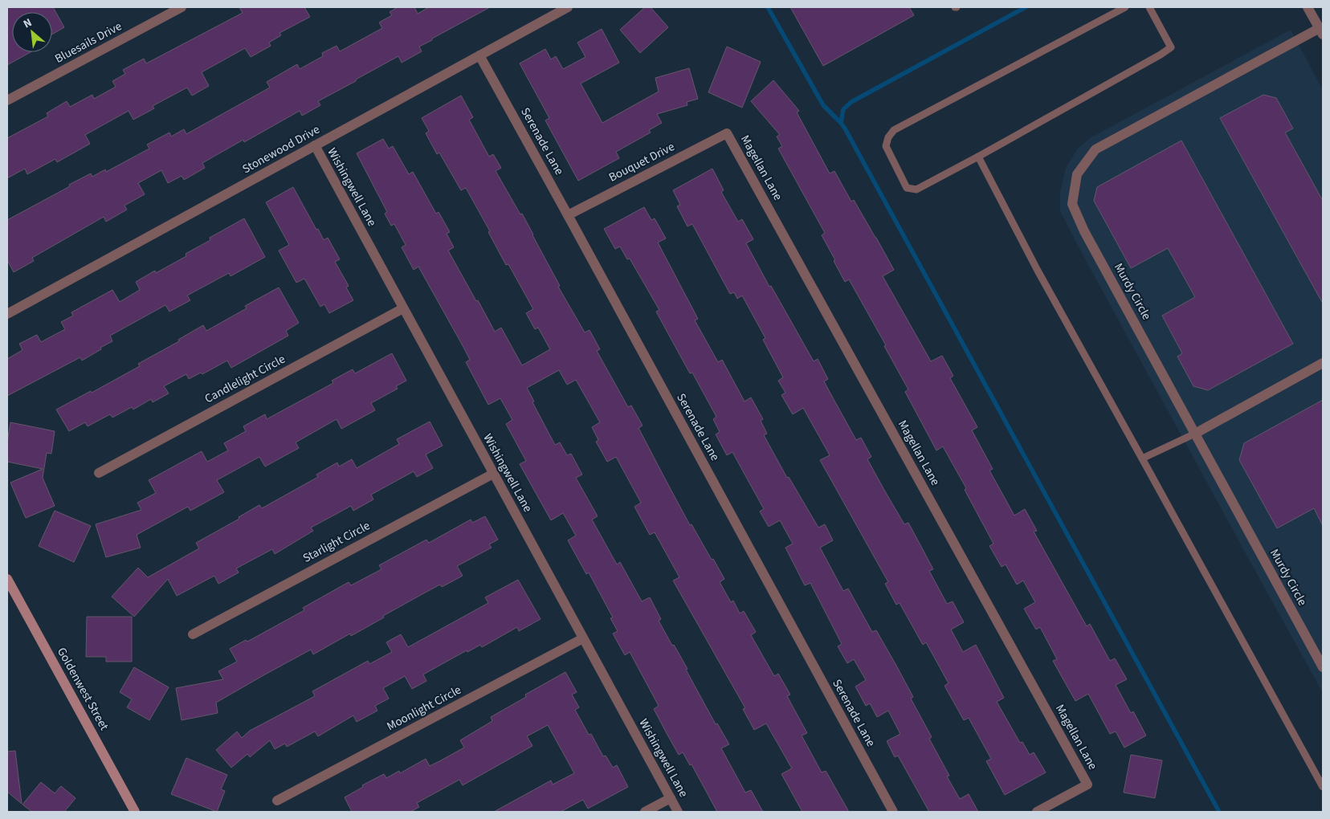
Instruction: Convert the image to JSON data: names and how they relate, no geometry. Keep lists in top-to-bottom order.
{
  "streets": {
    "main road": ["Goldenwest Street"],
    "street": [
      "Bluesails Drive",
      "Serenade Lane",
      "Stonewood Drive",
      "Bouquet Drive",
      "Magellan Lane",
      "Wishingwell Lane",
      "Murdy Circle",
      "Candlelight Circle",
      "Starlight Circle",
      "Moonlight Circle"
    ]
  },
  "crossings": [
    ["Serenade Lane", "Stonewood Drive"],
    ["Serenade Lane", "Bouquet Drive"],
    ["Stonewood Drive", "Wishingwell Lane"],
    ["Bouquet Drive", "Magellan Lane"],
    ["Wishingwell Lane", "Candlelight Circle"],
    ["Wishingwell Lane", "Starlight Circle"],
    ["Wishingwell Lane", "Moonlight Circle"]
  ],
  "north": "top left"
}
